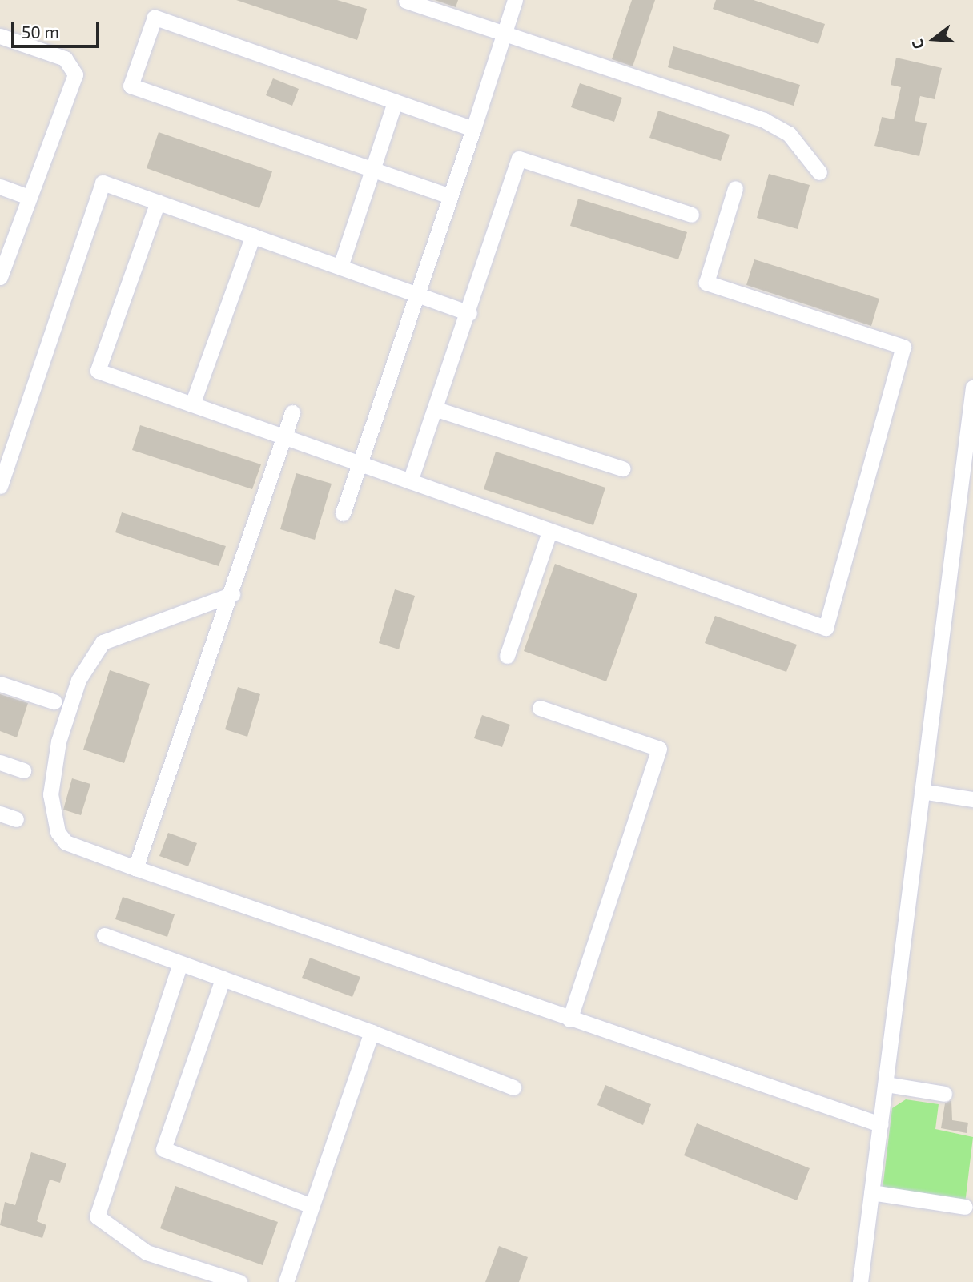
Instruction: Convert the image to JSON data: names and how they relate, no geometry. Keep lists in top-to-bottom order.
{
  "scale_bar": "50 m",
  "north": "left"
}
